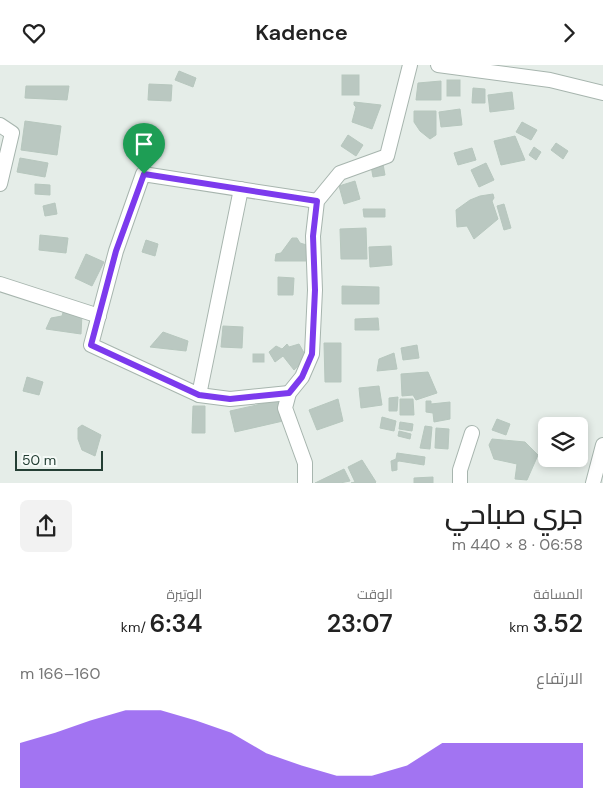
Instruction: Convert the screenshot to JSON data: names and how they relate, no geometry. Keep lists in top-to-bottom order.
{
  "scale_bar": "50 m",
  "page": {
    "header": "Kadence",
    "scale": "50 m",
    "heading": ["جري صباحي", "06:58 · 8 × 440 m"],
    "stats": [
      ["المسافة", "3.52 km"],
      ["الوقت", "23:07"],
      ["الوتيرة", "6:34 /km"]
    ],
    "chart": ["الارتفاع", "160–166 m"]
  }
}
